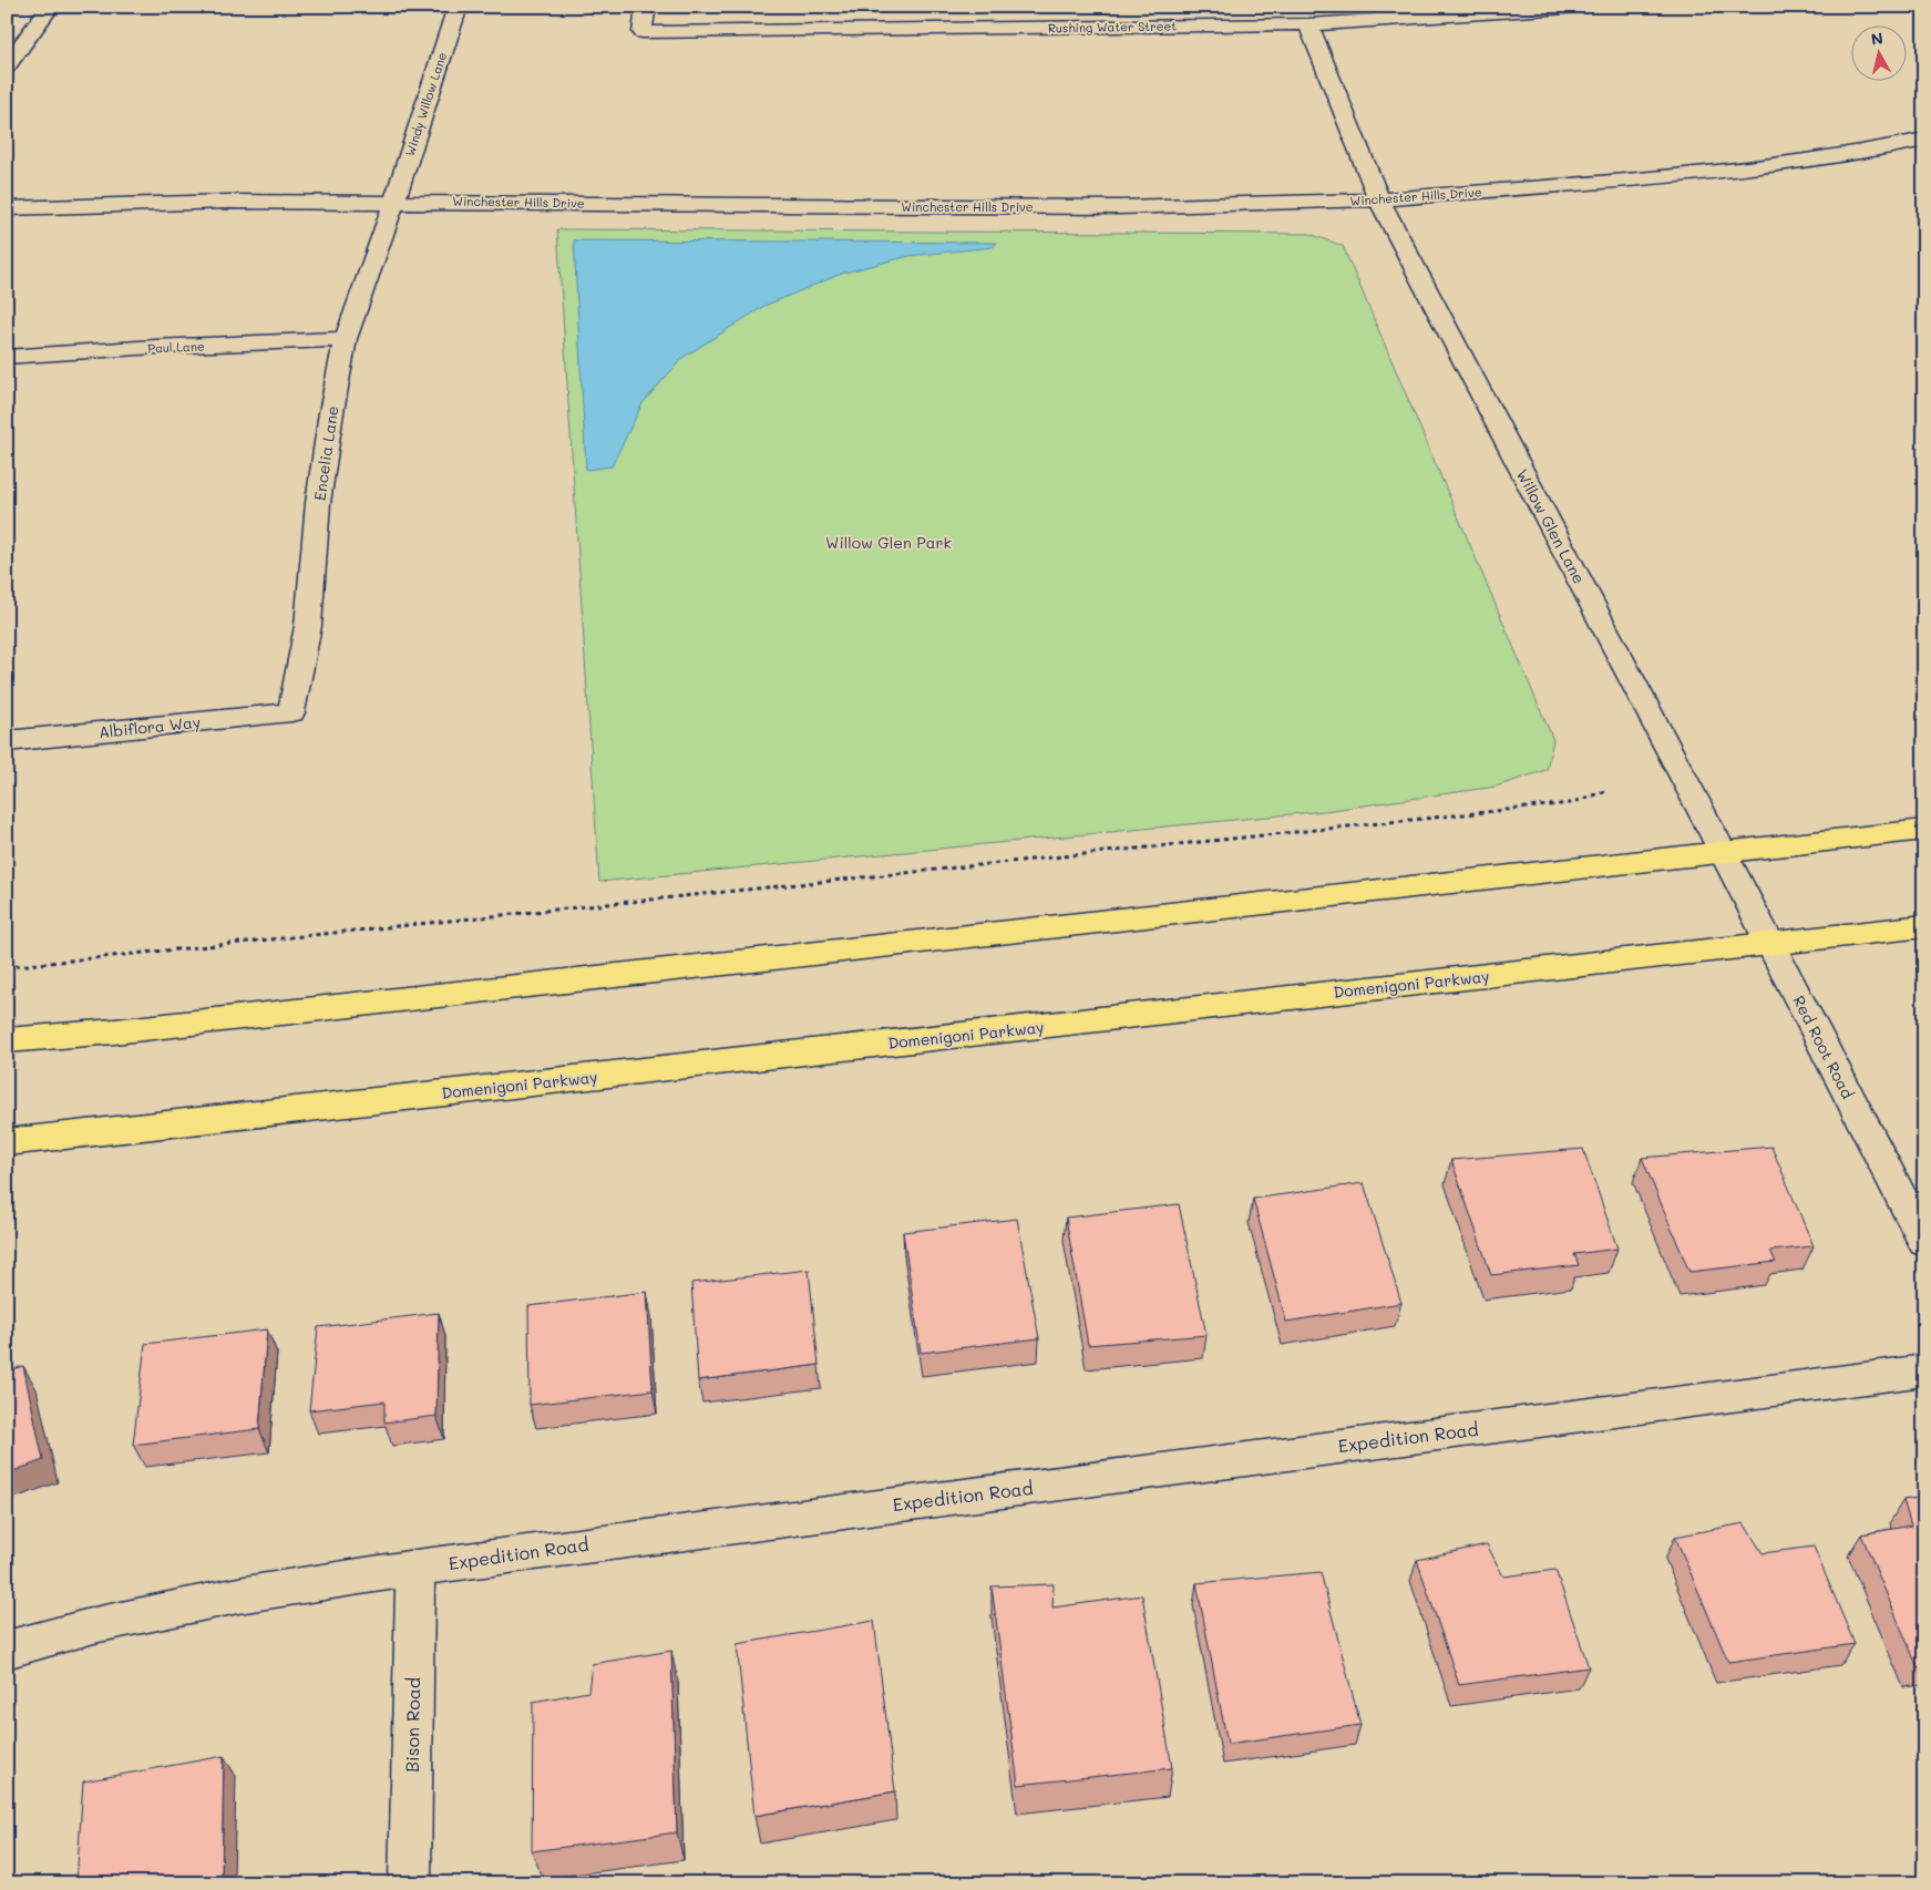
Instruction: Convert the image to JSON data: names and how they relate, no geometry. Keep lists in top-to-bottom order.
{
  "streets": {
    "main road": ["Domenigoni Parkway"],
    "street": [
      "Rushing Water Street",
      "Windy Willow Lane",
      "Winchester Hills Drive",
      "Paul Lane",
      "Encelia Lane",
      "Willow Glen Lane",
      "Albiflora Way",
      "Red Root Road",
      "Expedition Road",
      "Bison Road"
    ]
  },
  "crossings": [
    ["Rushing Water Street", "Willow Glen Lane"],
    ["Windy Willow Lane", "Winchester Hills Drive"],
    ["Windy Willow Lane", "Encelia Lane"],
    ["Winchester Hills Drive", "Encelia Lane"],
    ["Winchester Hills Drive", "Willow Glen Lane"],
    ["Paul Lane", "Encelia Lane"],
    ["Encelia Lane", "Albiflora Way"],
    ["Willow Glen Lane", "Red Root Road"],
    ["Domenigoni Parkway", "Red Root Road"],
    ["Expedition Road", "Bison Road"]
  ],
  "parks": ["Willow Glen Park"],
  "north": "top"
}
